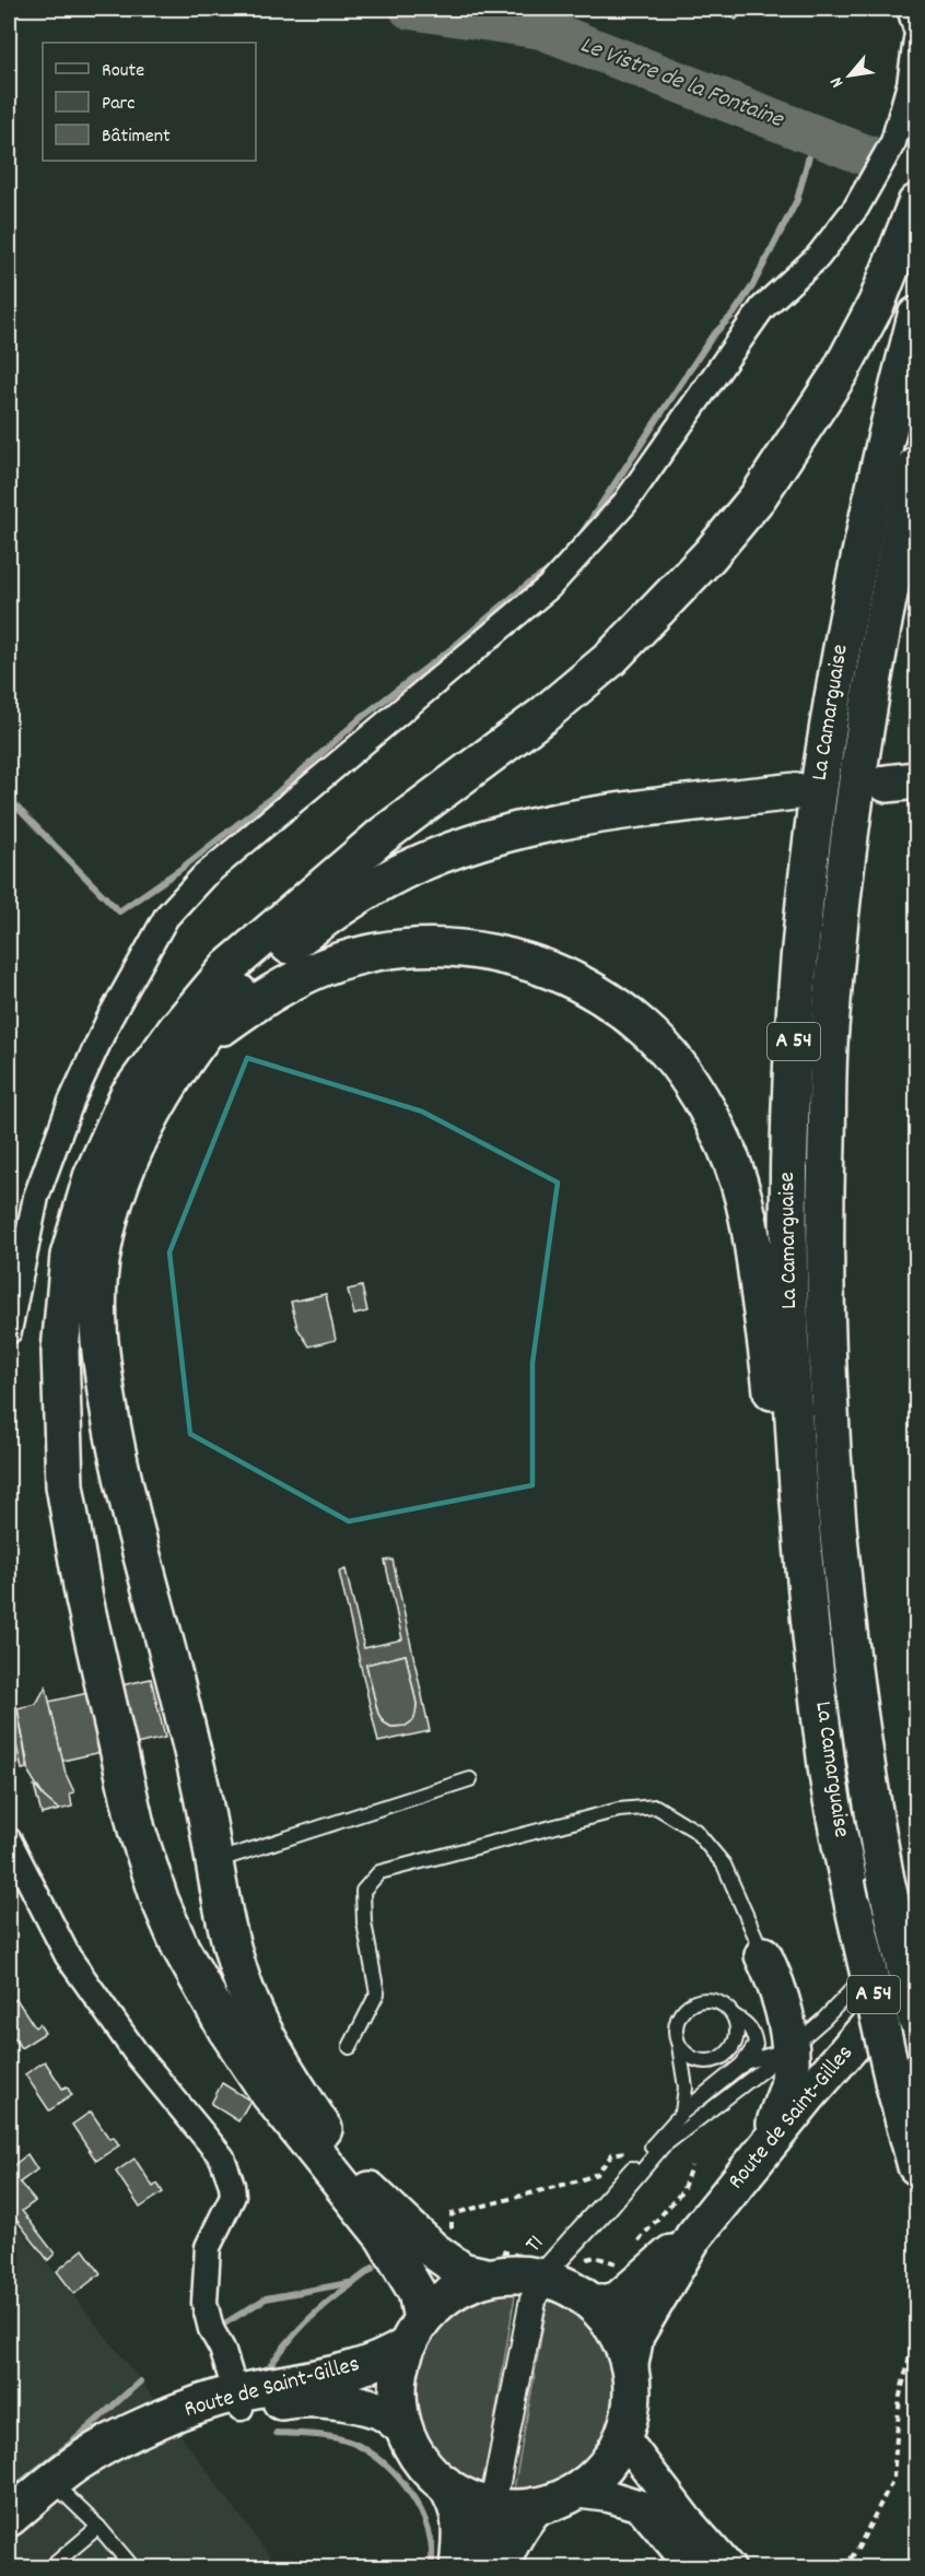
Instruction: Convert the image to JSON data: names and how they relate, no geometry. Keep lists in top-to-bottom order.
{
  "streets": {
    "main road": ["La Camarguaise", "A 54", "Route de Saint-Gilles"],
    "lane": ["T1"]
  },
  "crossings": [
    ["Route de Saint-Gilles", "T1"]
  ],
  "water": ["Le Vistre de la Fontaine"],
  "legend": ["Route", "Parc", "Bâtiment"],
  "north": "bottom left"
}
